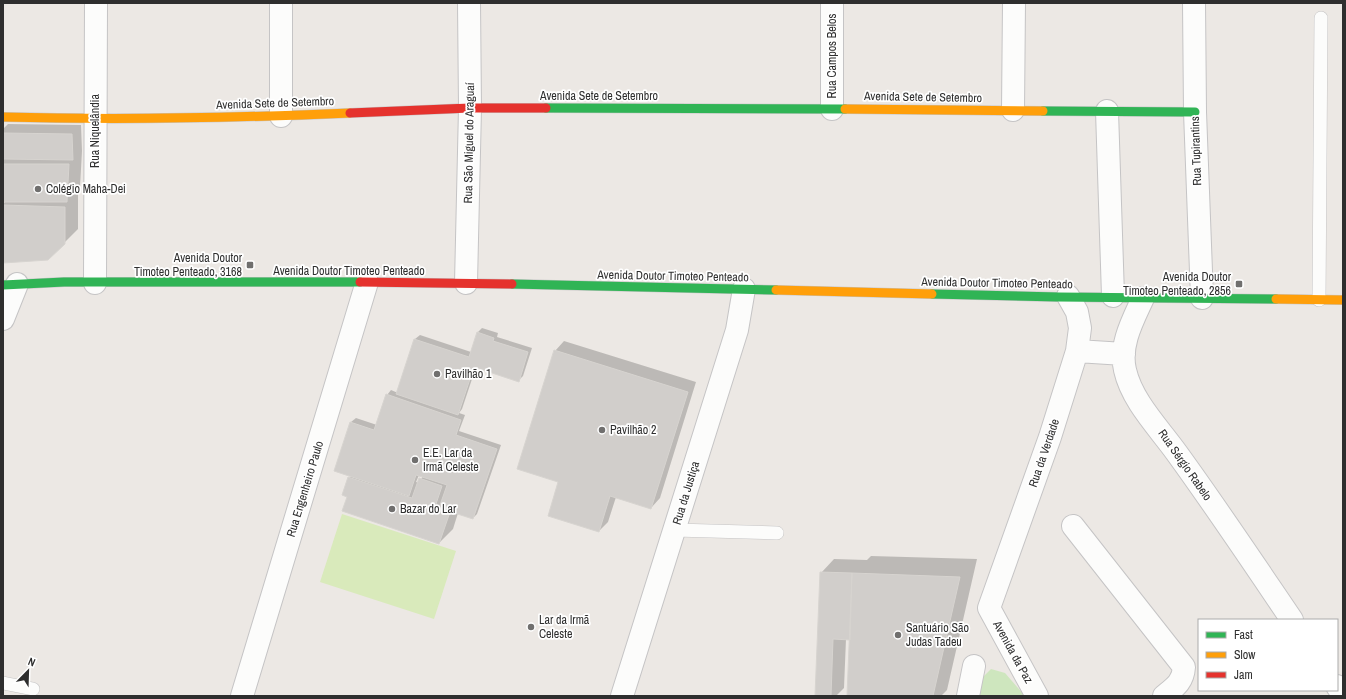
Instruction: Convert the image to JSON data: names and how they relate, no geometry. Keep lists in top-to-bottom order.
{
  "streets": {
    "main road": ["Avenida Sete de Setembro", "Avenida Doutor Timoteo Penteado"],
    "street": [
      "Rua Campos Belos",
      "Rua Niquelândia",
      "Rua São Miguel do Araguaí",
      "Rua Tupirantins",
      "Rua da Verdade",
      "Rua Sérgio Rabelo",
      "Rua Engenheiro Paulo",
      "Rua da Justiça",
      "Avenida da Paz"
    ]
  },
  "crossings": [
    ["Rua Campos Belos", "Avenida Sete de Setembro"],
    ["Avenida Sete de Setembro", "Rua Niquelândia"],
    ["Avenida Sete de Setembro", "Rua São Miguel do Araguaí"],
    ["Avenida Sete de Setembro", "Rua Tupirantins"],
    ["Rua Niquelândia", "Avenida Doutor Timoteo Penteado"],
    ["Rua São Miguel do Araguaí", "Avenida Doutor Timoteo Penteado"],
    ["Rua Tupirantins", "Avenida Doutor Timoteo Penteado"],
    ["Avenida Doutor Timoteo Penteado", "Rua da Verdade"],
    ["Avenida Doutor Timoteo Penteado", "Rua Sérgio Rabelo"],
    ["Avenida Doutor Timoteo Penteado", "Rua Engenheiro Paulo"],
    ["Avenida Doutor Timoteo Penteado", "Rua da Justiça"],
    ["Rua da Verdade", "Avenida da Paz"]
  ],
  "places": {
    "other": [
      "Colégio Maha-Dei",
      "Pavilhão 1",
      "Pavilhão 2",
      "E.E. Lar da Irmã Celeste",
      "Bazar do Lar",
      "Lar da Irmã Celeste",
      "Santuário São Judas Tadeu"
    ],
    "transit": ["Avenida Doutor Timoteo Penteado, 3168", "Avenida Doutor Timoteo Penteado, 2856"]
  },
  "legend": ["Fast", "Slow", "Jam"],
  "north": "top right"
}
